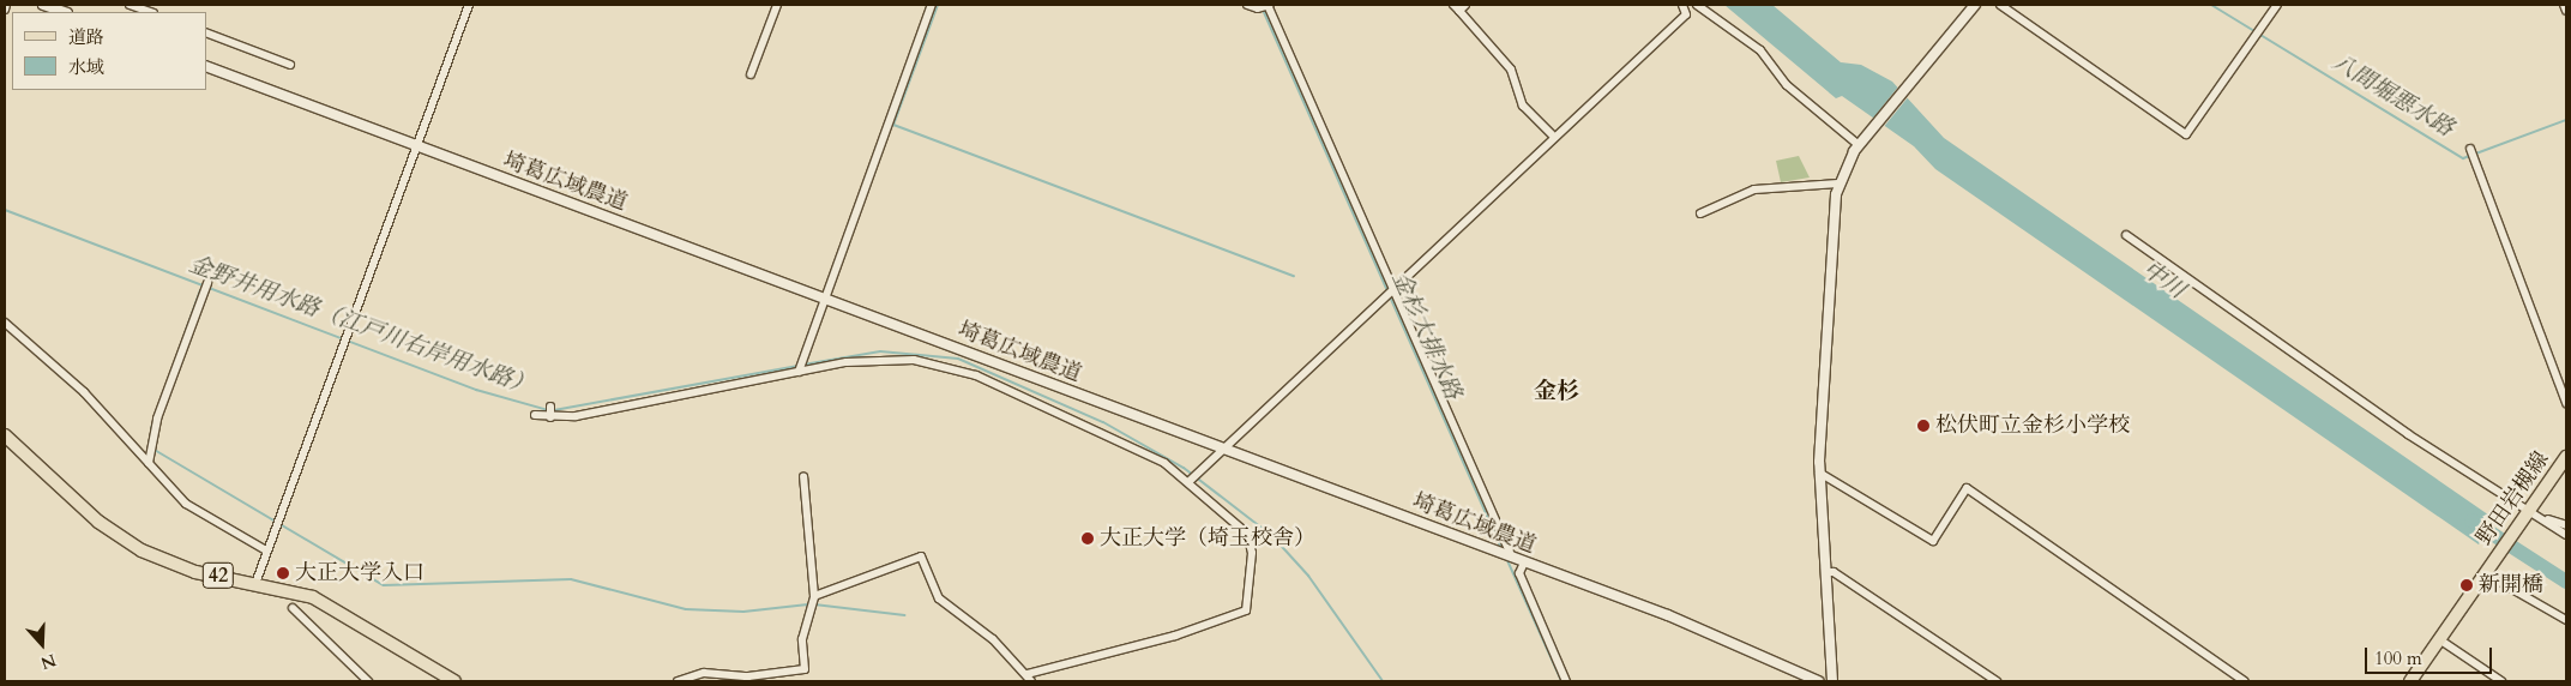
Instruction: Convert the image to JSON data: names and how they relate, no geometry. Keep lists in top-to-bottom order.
{
  "streets": {
    "main road": ["野田岩槻線", "42"],
    "street": ["埼葛広域農道"]
  },
  "districts": ["金杉"],
  "water": [
    "八間堀悪水路",
    "中川",
    "金野井用水路（江戸川右岸用水路）",
    "金杉大排水路"
  ],
  "places": [
    "松伏町立金杉小学校",
    "大正大学（埼玉校舎）",
    "大正大学入口",
    "新開橋"
  ],
  "legend": ["道路", "水域"],
  "scale_bar": "100 m",
  "north": "bottom"
}
